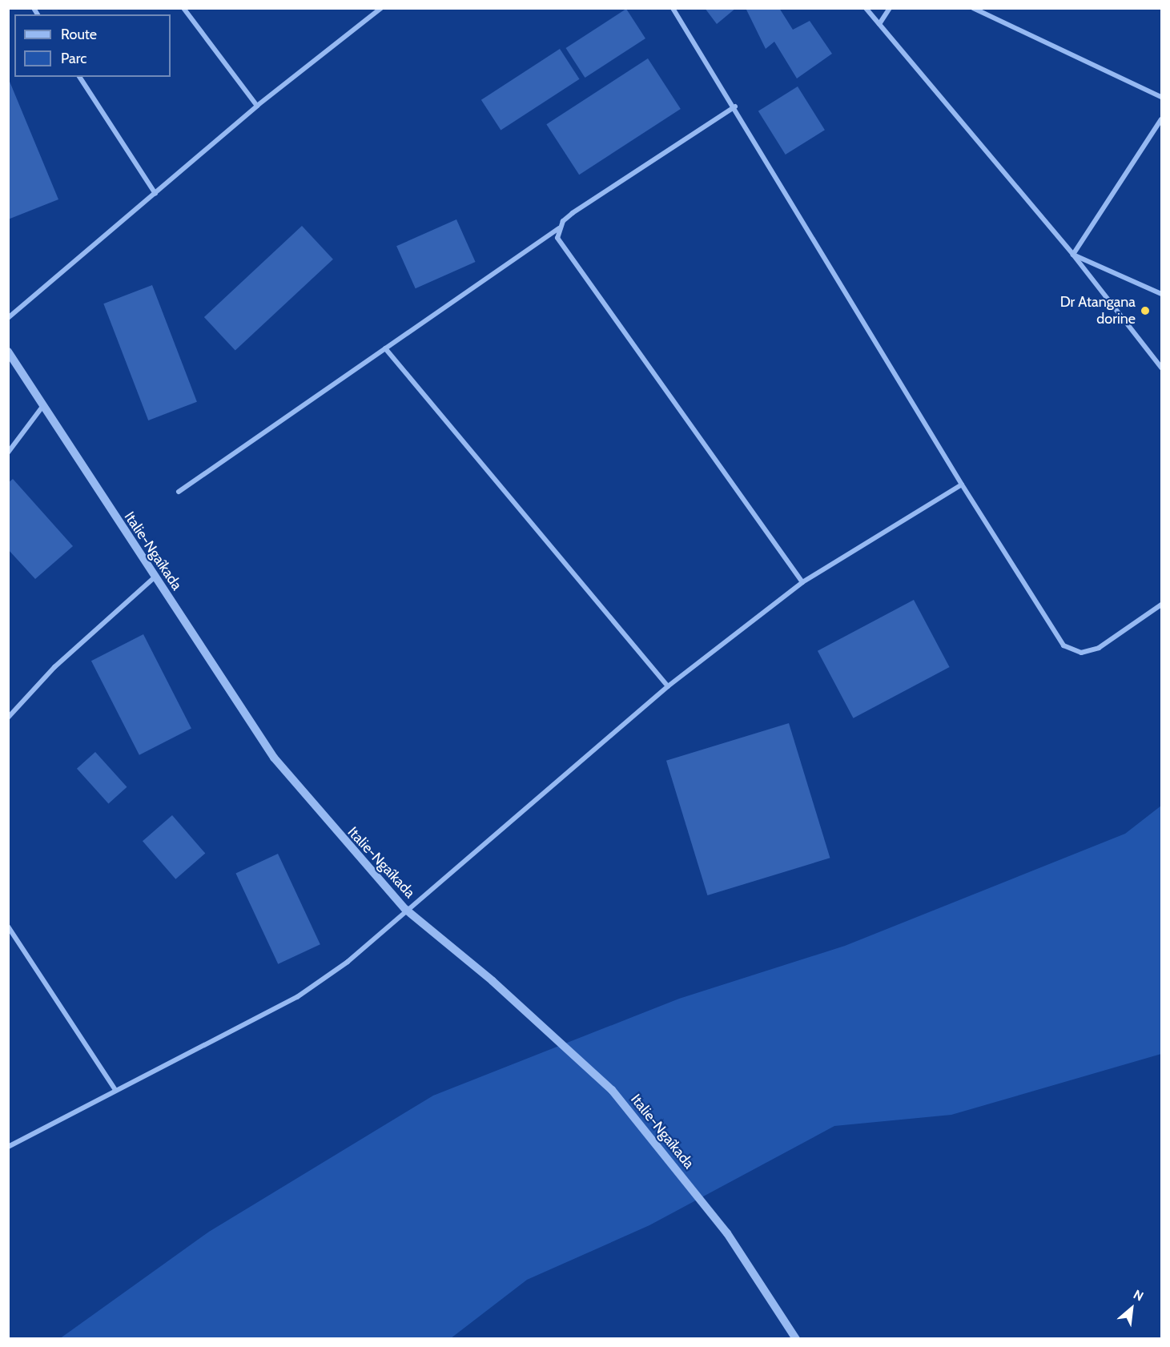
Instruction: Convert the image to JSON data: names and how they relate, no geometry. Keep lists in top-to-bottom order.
{
  "streets": {
    "street": ["Italie-Ngaîkada"]
  },
  "places": ["Dr Atangana dorine"],
  "legend": ["Route", "Parc"],
  "north": "top right"
}
